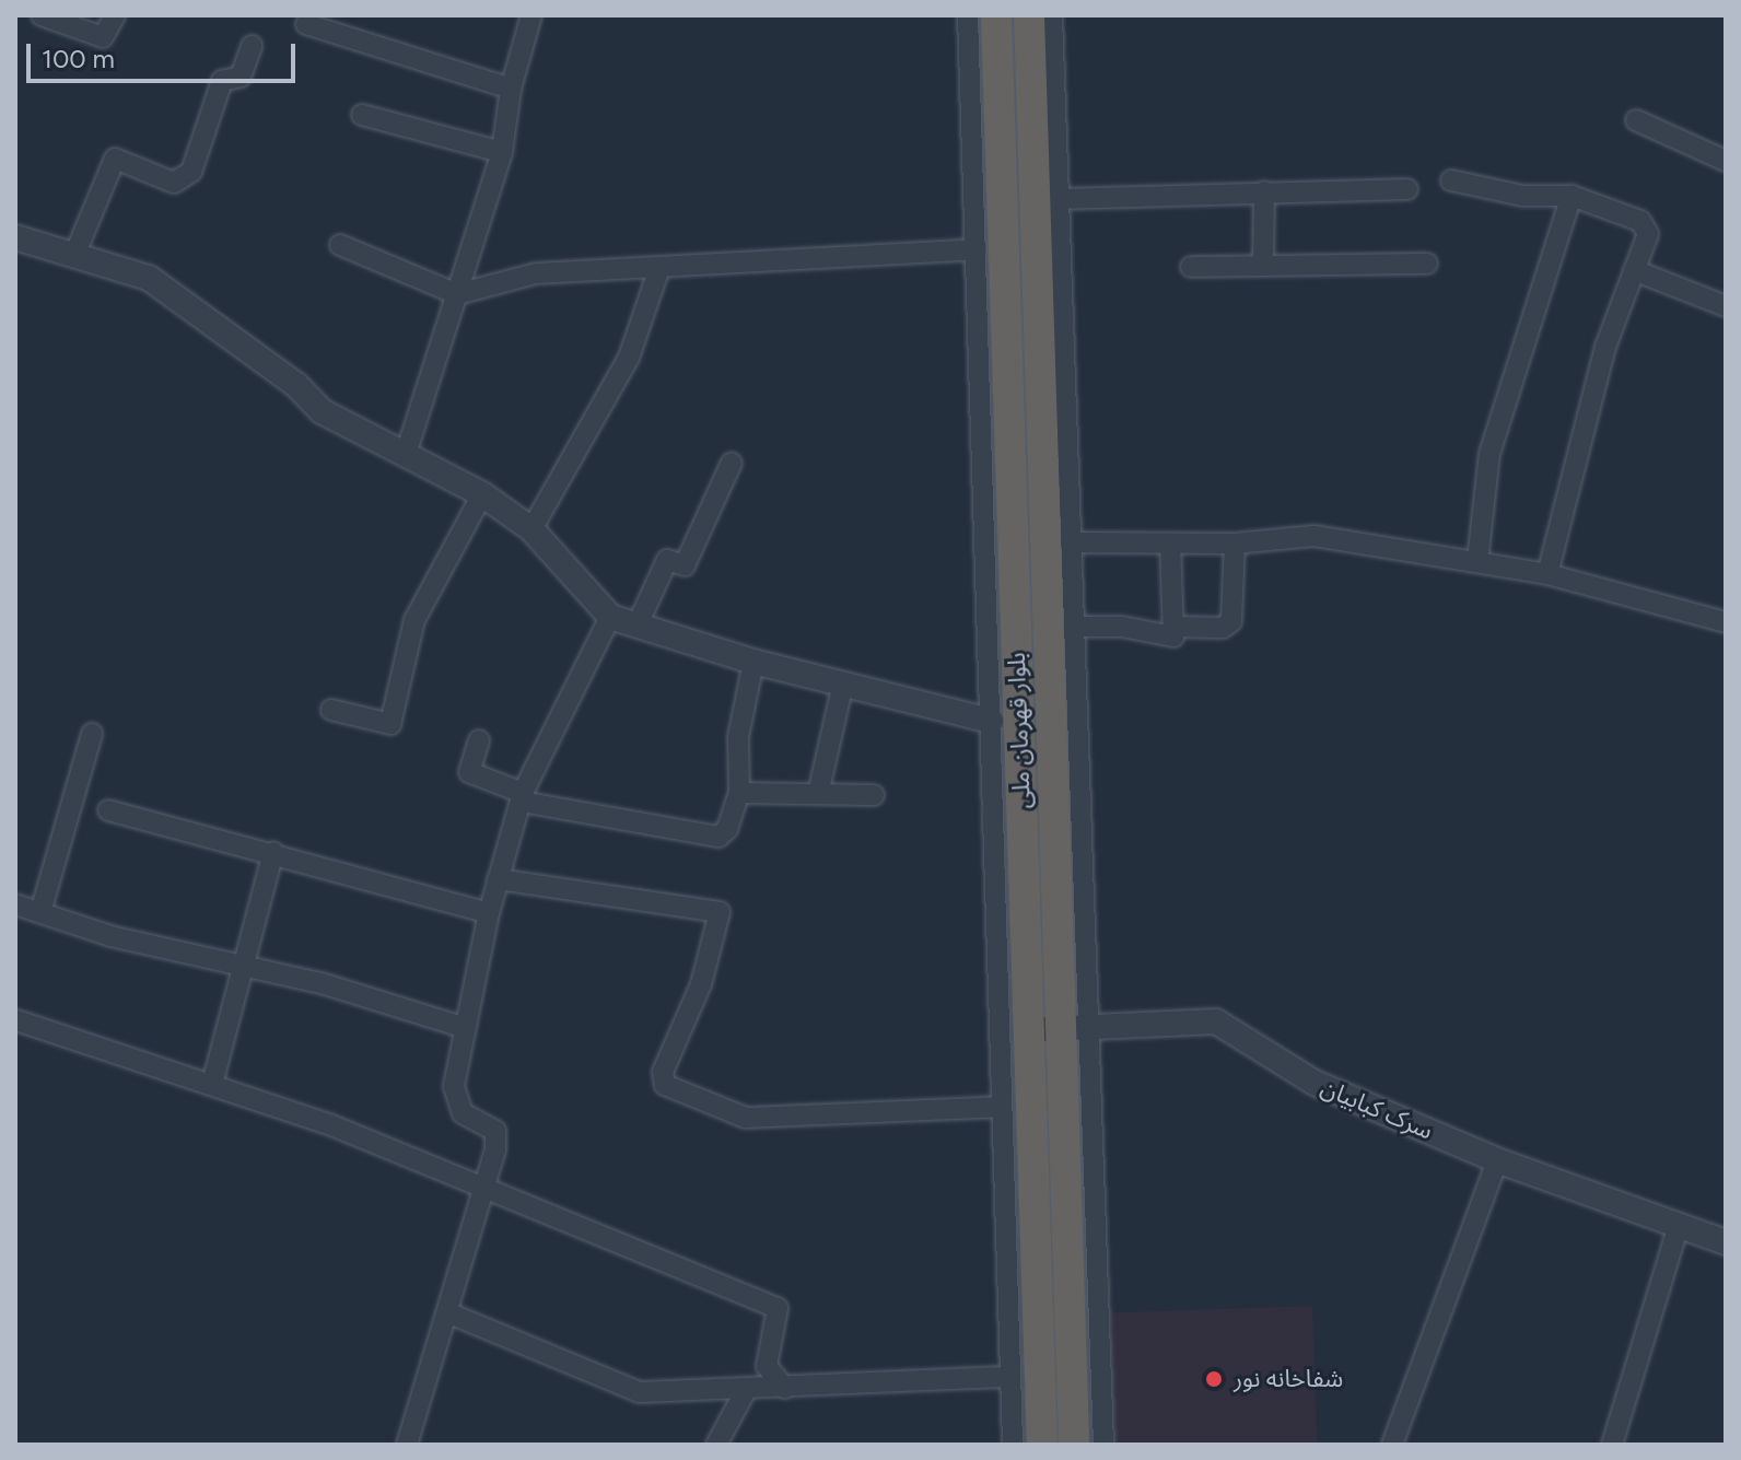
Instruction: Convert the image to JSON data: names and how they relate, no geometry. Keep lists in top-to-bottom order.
{
  "streets": {
    "highway": ["بلوار قهرمان ملی"],
    "street": ["سرک کبابیان"]
  },
  "crossings": [
    ["بلوار قهرمان ملی", "سرک کبابیان"]
  ],
  "places": ["شفاخانه نور"],
  "scale_bar": "100 m"
}
